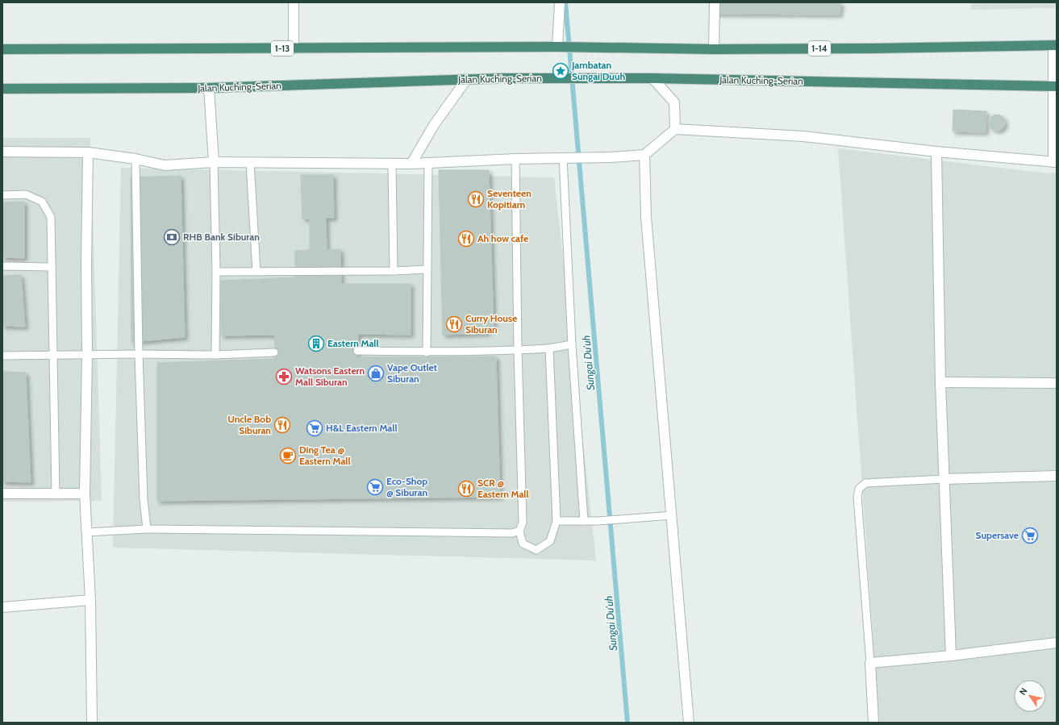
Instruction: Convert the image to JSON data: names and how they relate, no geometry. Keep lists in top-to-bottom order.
{
  "streets": {
    "highway": ["1-13", "1-14", "Jalan Kuching-Serian"]
  },
  "crossings": [
    ["1-13", "1-14"]
  ],
  "water": ["Sungai Du'uh"],
  "places": {
    "place": ["Jambatan Sungai Duuh"],
    "restaurant": [
      "Seventeen Kopitiam",
      "Ah how cafe",
      "Curry House Siburan",
      "Uncle Bob Siburan",
      "SCR @ Eastern Mall"
    ],
    "bank": ["RHB Bank Siburan"],
    "building": ["Eastern Mall"],
    "shop": ["Vape Outlet Siburan"],
    "pharmacy": ["Watsons Eastern Mall Siburan"],
    "supermarket": ["H&L Eastern Mall", "Eco-Shop @ Siburan", "Supersave"],
    "cafe": ["Ding Tea @ Eastern Mall"]
  },
  "north": "top left"
}
